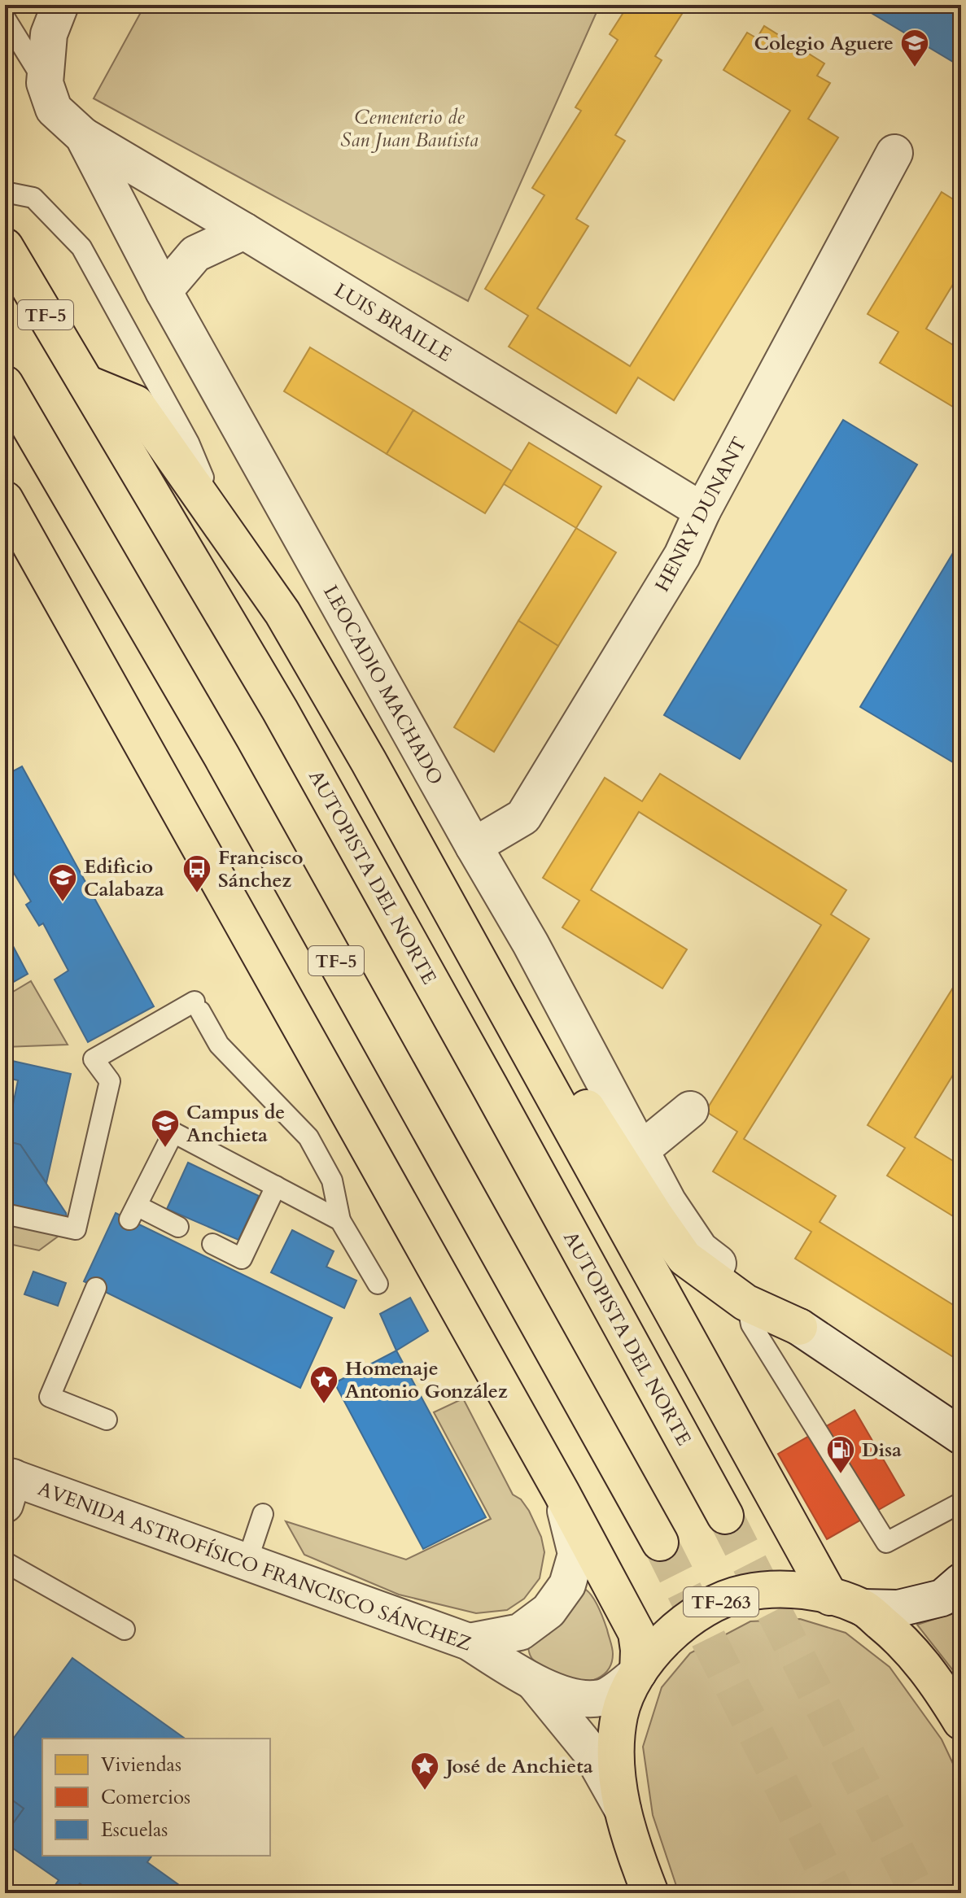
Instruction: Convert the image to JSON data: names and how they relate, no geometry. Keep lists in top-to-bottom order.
{
  "streets": {
    "main road": ["TF-5", "AUTOPISTA DEL NORTE", "TF-263"],
    "street": [
      "LUIS BRAILLE",
      "HENRY DUNANT",
      "LEOCADIO MACHADO",
      "AVENIDA ASTROFÍSICO FRANCISCO SÁNCHEZ"
    ]
  },
  "crossings": [
    ["LUIS BRAILLE", "HENRY DUNANT"],
    ["LUIS BRAILLE", "LEOCADIO MACHADO"],
    ["HENRY DUNANT", "LEOCADIO MACHADO"],
    ["AVENIDA ASTROFÍSICO FRANCISCO SÁNCHEZ", "TF-263"]
  ],
  "parks": ["Cementerio de San Juan Bautista"],
  "places": {
    "school or university": ["Colegio Aguere", "Edificio Calabaza", "Campus de Anchieta"],
    "bus stop": ["Francisco Sánchez"],
    "place": ["Homenaje Antonio González", "José de Anchieta"],
    "fuel station": ["Disa"]
  },
  "legend": ["Viviendas", "Comercios", "Escuelas"]
}
